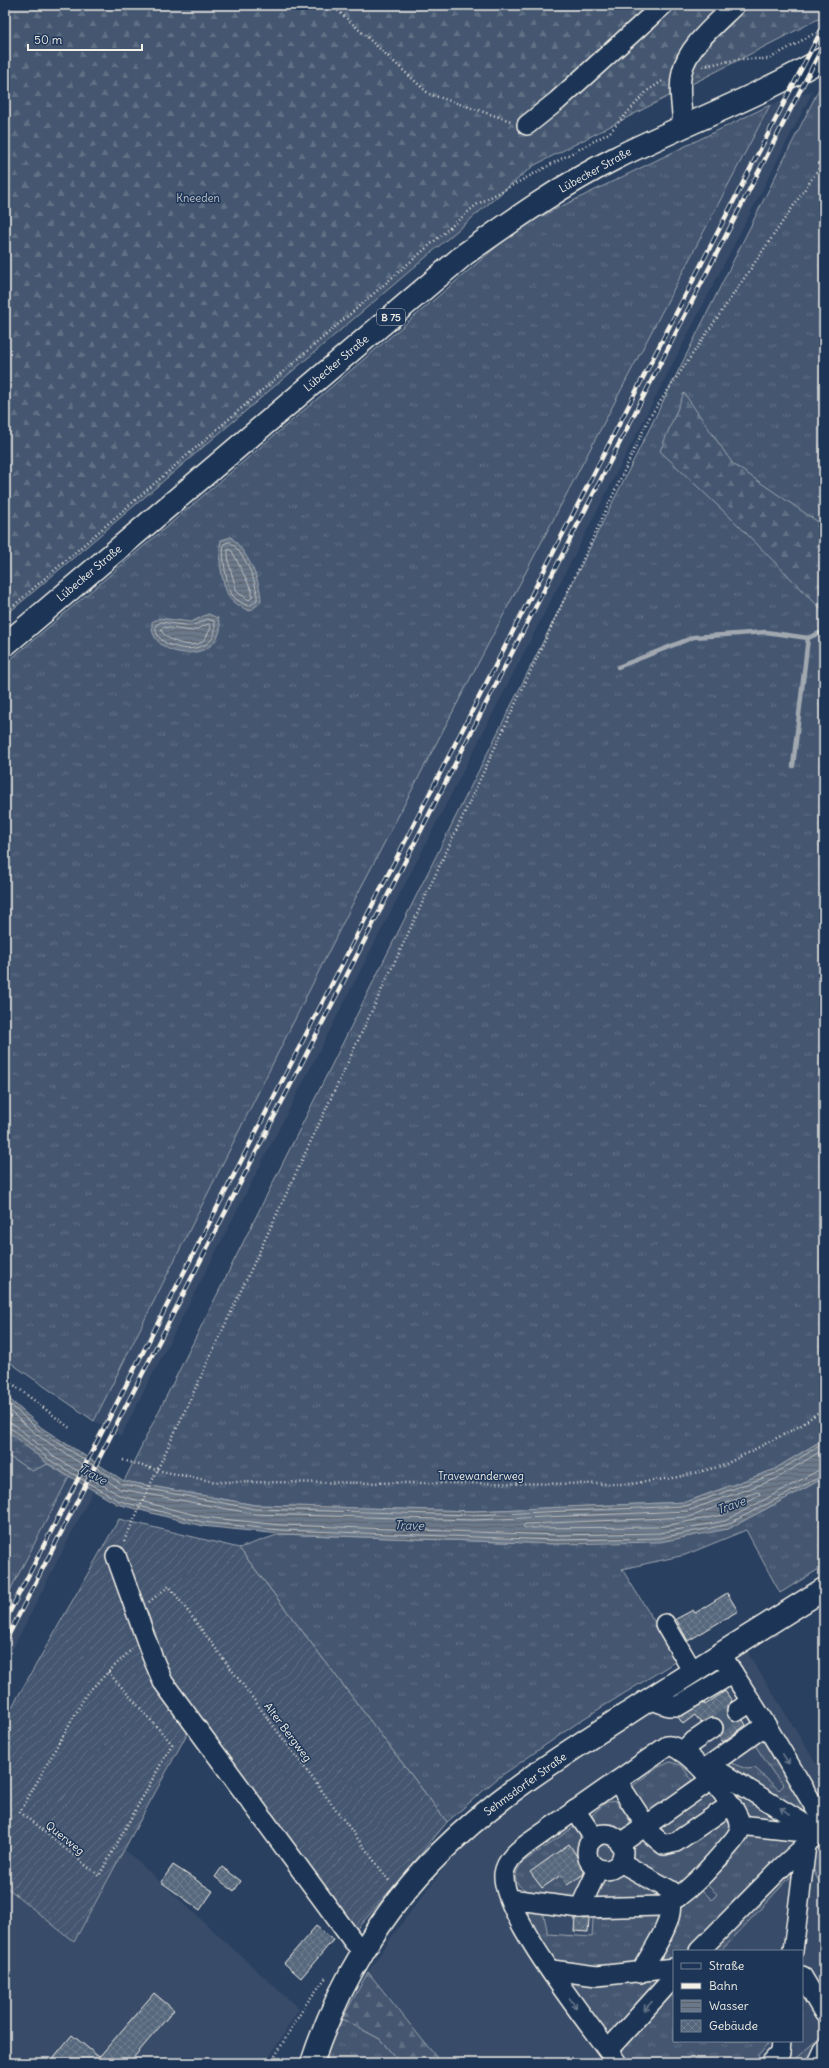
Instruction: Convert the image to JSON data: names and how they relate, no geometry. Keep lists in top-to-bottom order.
{
  "streets": {
    "main road": ["Lübecker Straße", "B 75", "Sehmsdorfer Straße"],
    "path": ["Travewanderweg", "Alter Bergweg", "Querweg"]
  },
  "water": ["Trave"],
  "parks": ["Kneeden"],
  "legend": [
    "Straße",
    "Bahn",
    "Wasser",
    "Gebäude"
  ],
  "scale_bar": "50 m"
}
